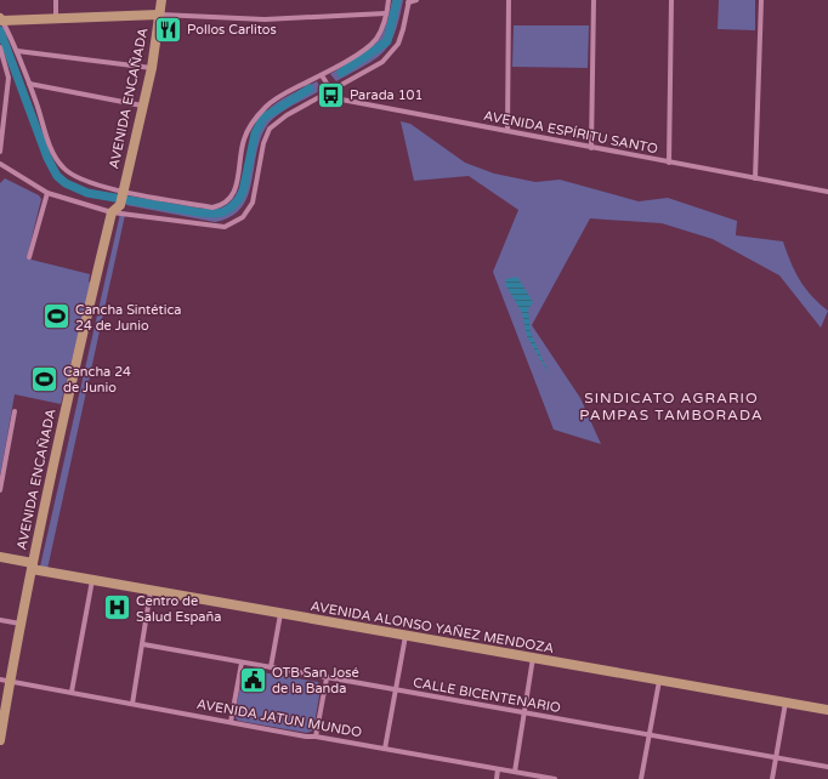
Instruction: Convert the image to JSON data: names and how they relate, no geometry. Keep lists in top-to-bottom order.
{
  "streets": {
    "street": [
      "AVENIDA ENCAÑADA",
      "AVENIDA ESPÍRITU SANTO",
      "AVENIDA ALONSO YAÑEZ MENDOZA",
      "CALLE BICENTENARIO",
      "AVENIDA JATUN MUNDO"
    ]
  },
  "crossings": [
    ["AVENIDA ENCAÑADA", "AVENIDA ALONSO YAÑEZ MENDOZA"],
    ["AVENIDA ENCAÑADA", "AVENIDA JATUN MUNDO"]
  ],
  "districts": ["SINDICATO AGRARIO PAMPAS TAMBORADA"],
  "places": {
    "restaurant": ["Pollos Carlitos"],
    "bus stop": ["Parada 101"],
    "sports": ["Cancha Sintética 24 de Junio", "Cancha 24 de Junio"],
    "hospital": ["Centro de Salud España"],
    "public building": ["OTB San José de la Banda"]
  }
}
